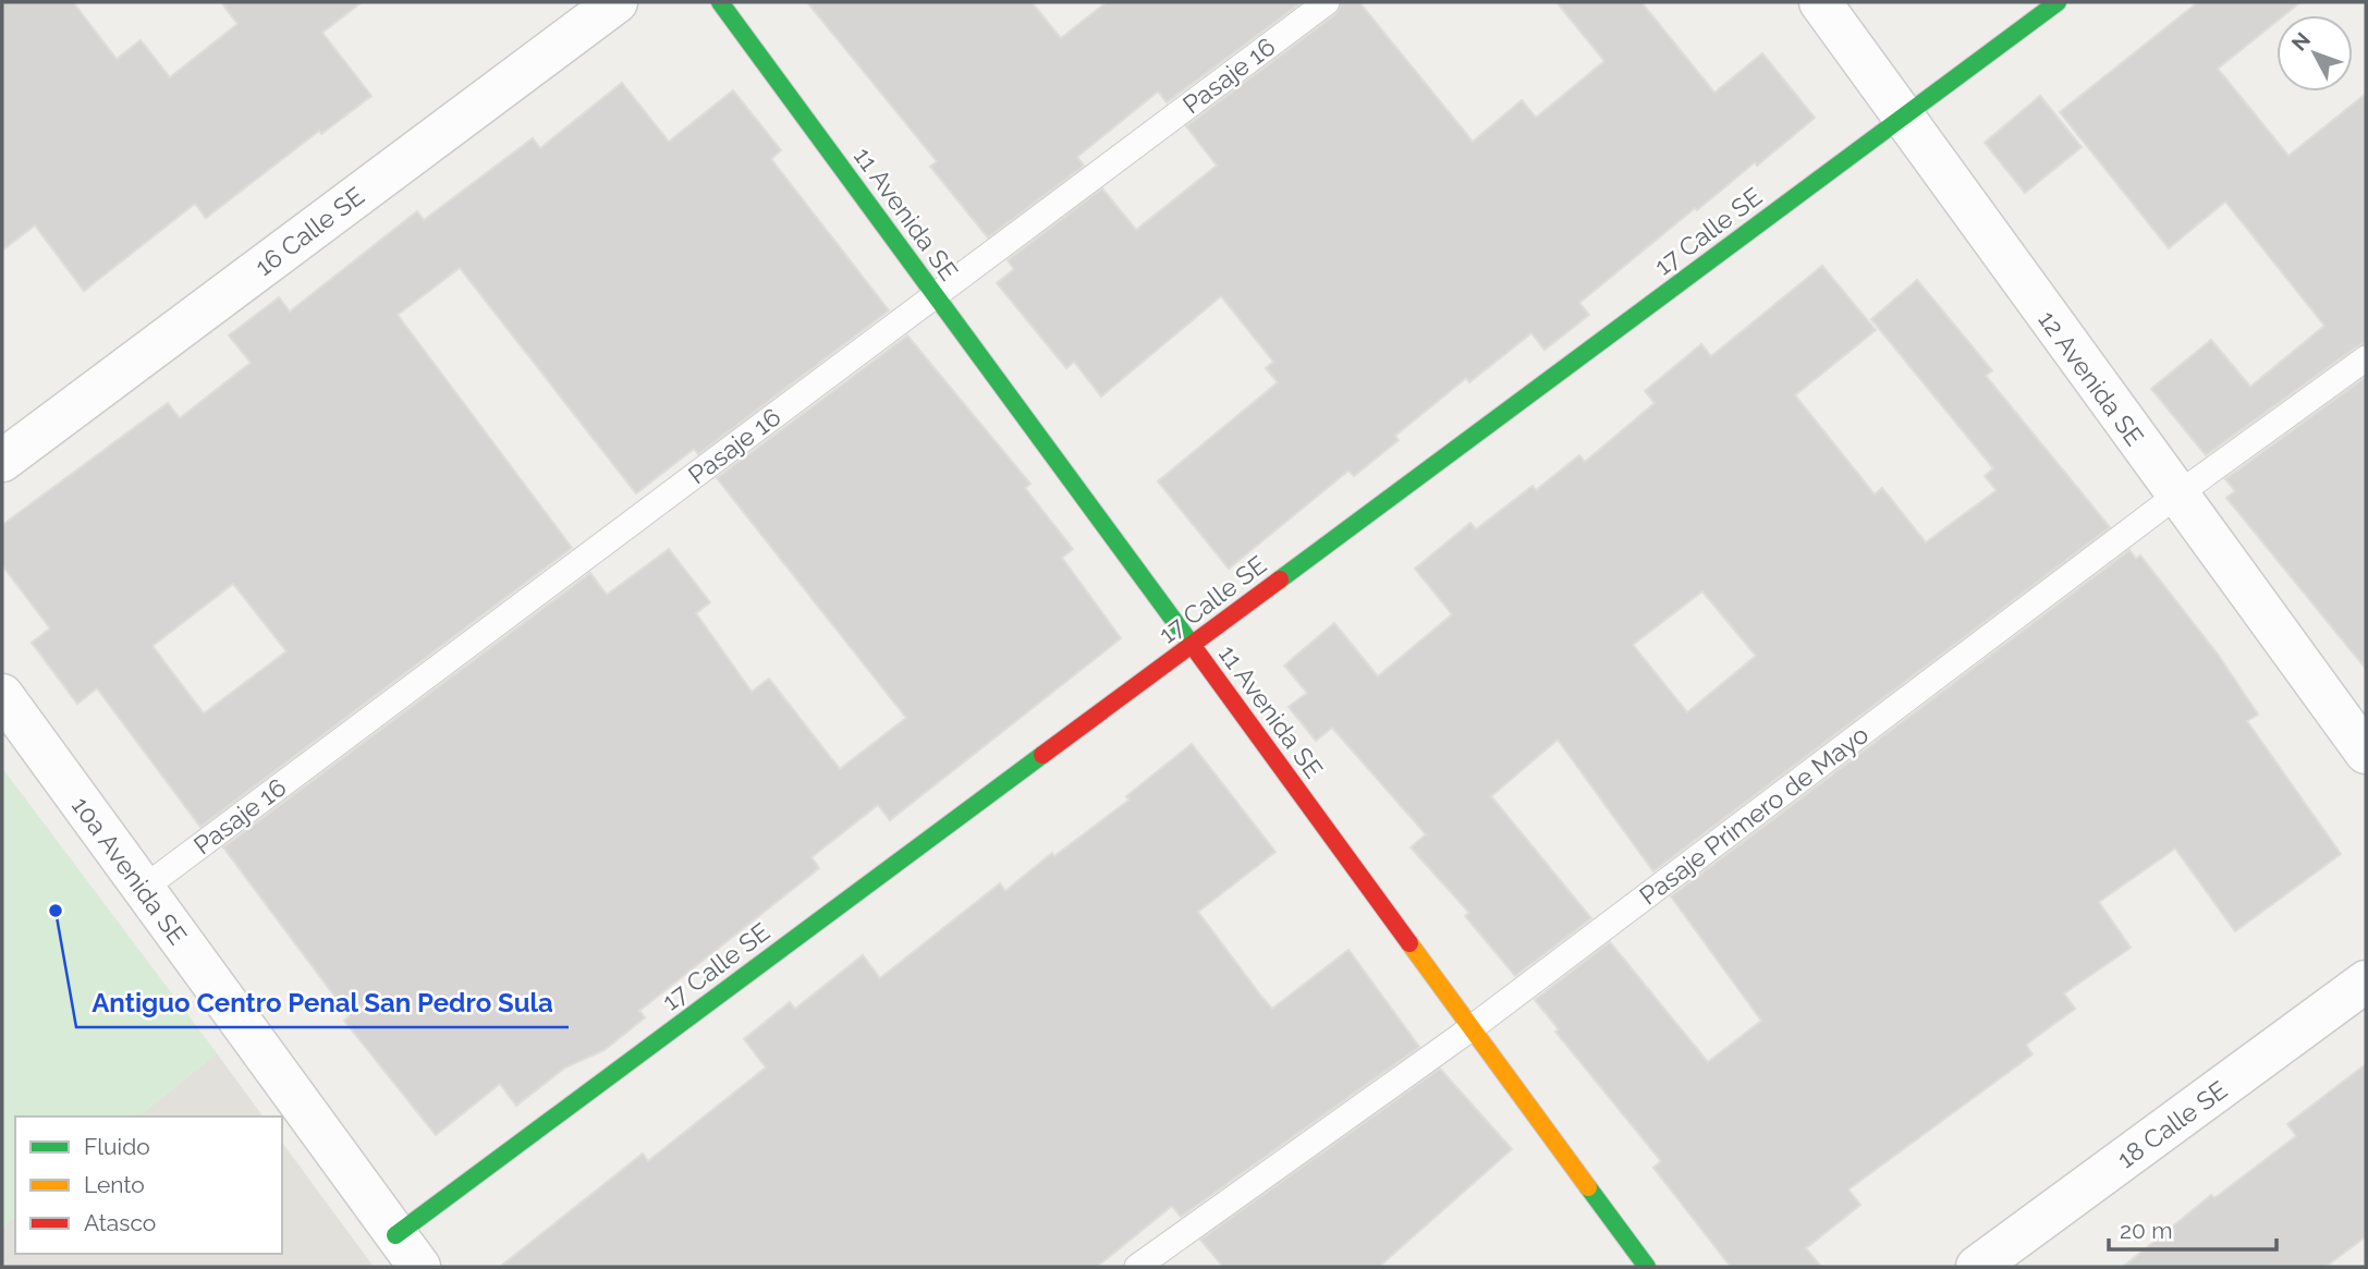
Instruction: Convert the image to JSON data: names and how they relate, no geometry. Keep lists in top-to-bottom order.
{
  "streets": {
    "street": [
      "11 Avenida SE",
      "16 Calle SE",
      "17 Calle SE",
      "12 Avenida SE",
      "10a Avenida SE",
      "18 Calle SE"
    ],
    "lane": ["Pasaje 16", "Pasaje Primero de Mayo"]
  },
  "crossings": [
    ["Pasaje 16", "11 Avenida SE"],
    ["Pasaje 16", "10a Avenida SE"],
    ["11 Avenida SE", "17 Calle SE"],
    ["11 Avenida SE", "Pasaje Primero de Mayo"],
    ["17 Calle SE", "12 Avenida SE"],
    ["17 Calle SE", "10a Avenida SE"],
    ["12 Avenida SE", "Pasaje Primero de Mayo"]
  ],
  "places": ["Antiguo Centro Penal San Pedro Sula"],
  "legend": ["Fluido", "Lento", "Atasco"],
  "scale_bar": "20 m",
  "north": "top left"
}
